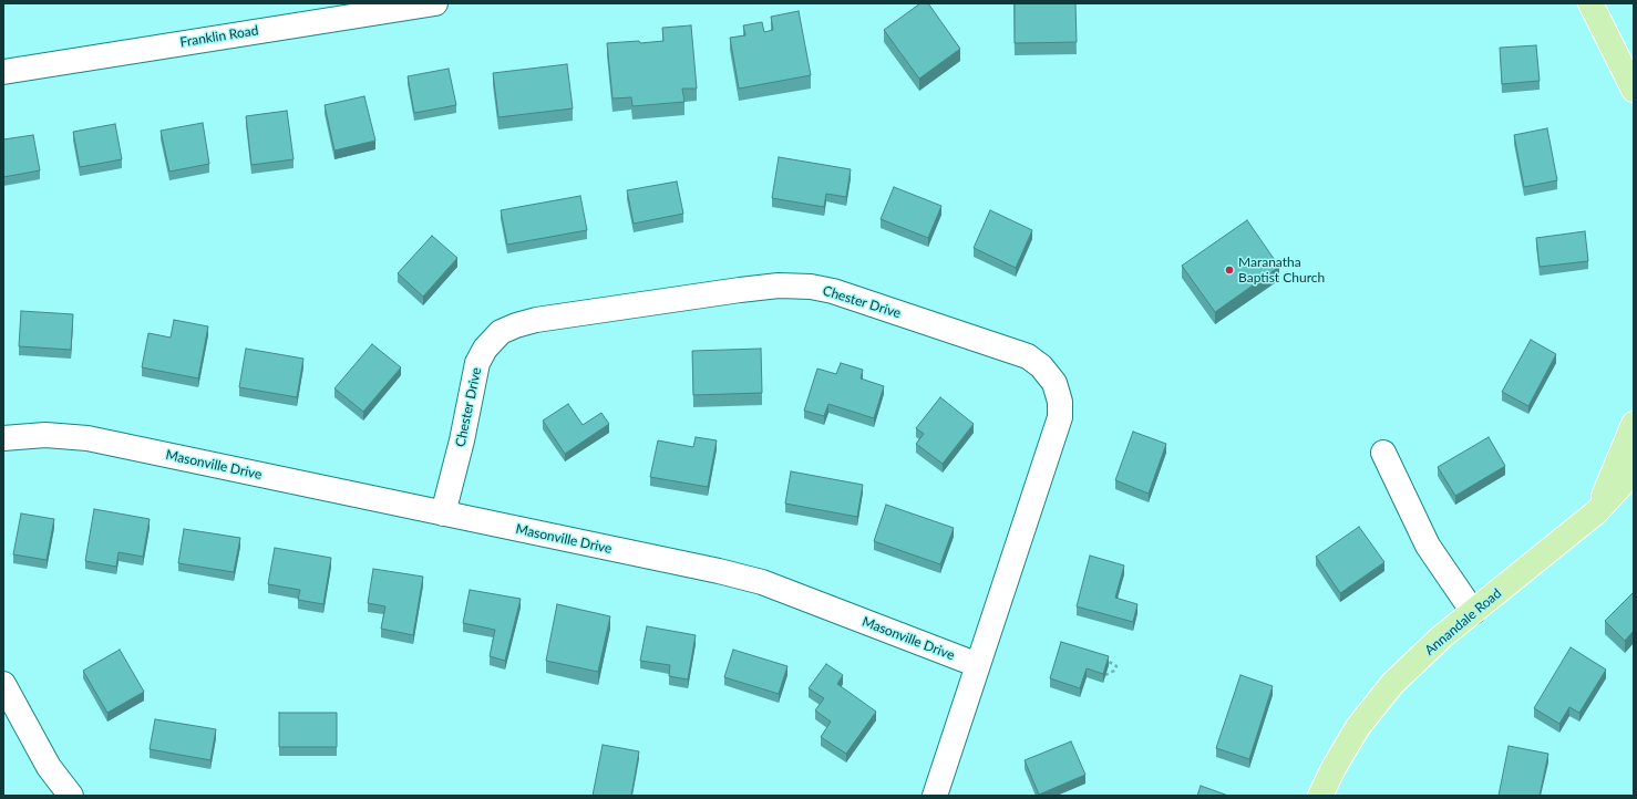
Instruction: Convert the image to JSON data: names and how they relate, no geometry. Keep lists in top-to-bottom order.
{
  "streets": {
    "main road": ["Annandale Road"],
    "street": ["Franklin Road", "Chester Drive", "Masonville Drive"]
  },
  "crossings": [
    ["Chester Drive", "Masonville Drive"]
  ],
  "places": ["Maranatha Baptist Church"]
}
